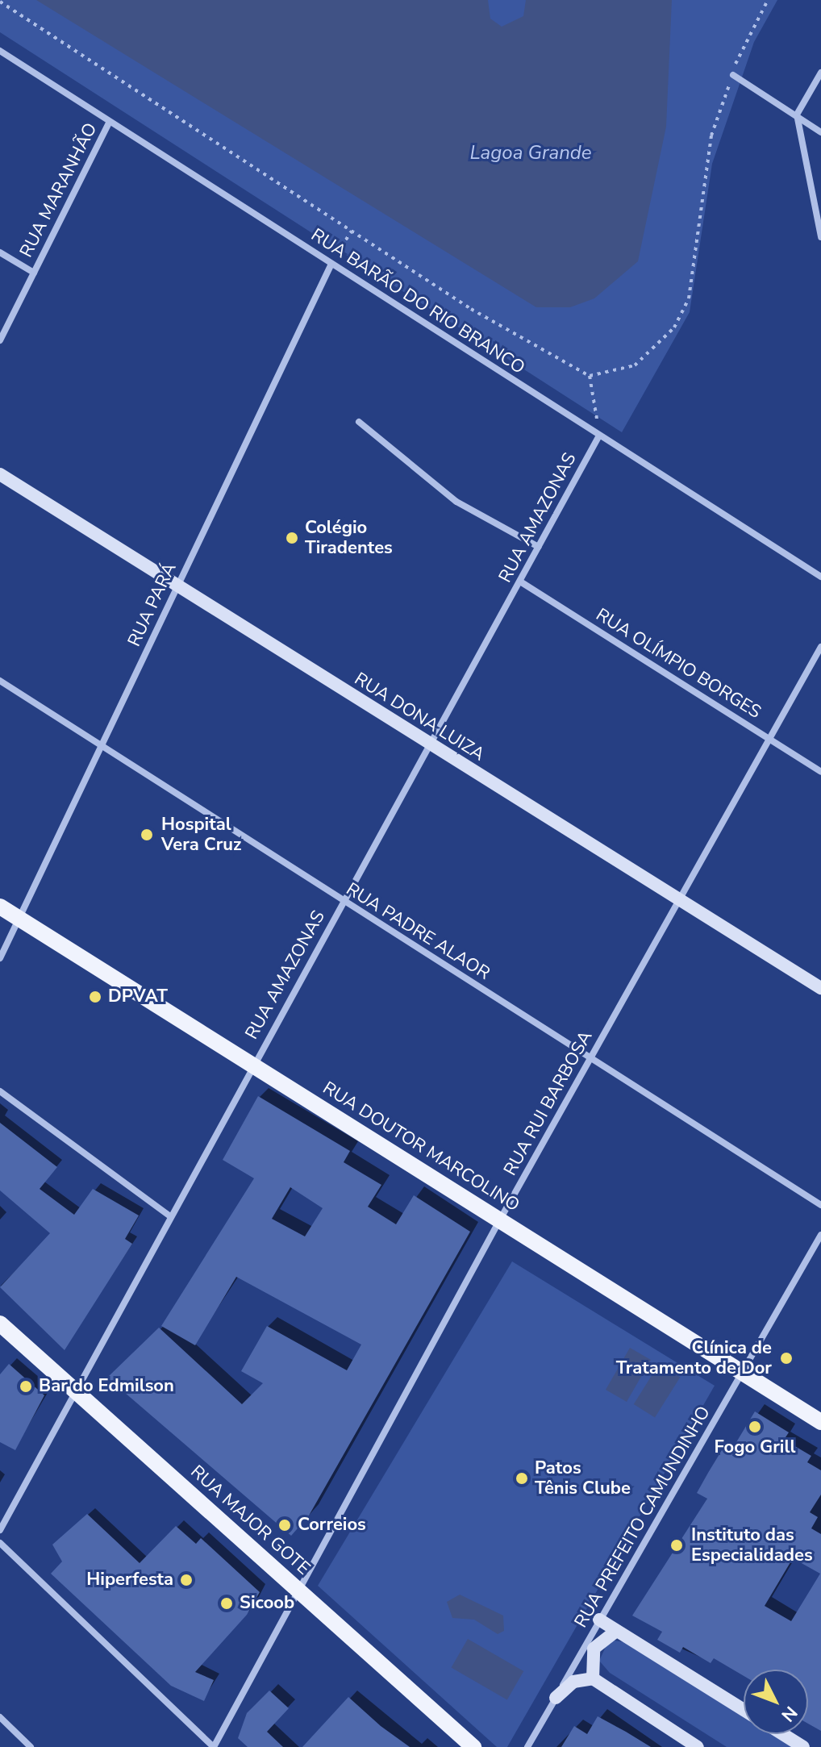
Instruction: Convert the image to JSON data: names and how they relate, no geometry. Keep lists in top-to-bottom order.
{
  "streets": {
    "main road": ["RUA DOUTOR MARCOLINO", "RUA MAJOR GOTE"],
    "street": [
      "RUA MARANHÃO",
      "RUA BARÃO DO RIO BRANCO",
      "RUA AMAZONAS",
      "RUA PARÁ",
      "RUA OLÍMPIO BORGES",
      "RUA DONA LUIZA",
      "RUA PADRE ALAOR",
      "RUA RUI BARBOSA",
      "RUA PREFEITO CAMUNDINHO"
    ]
  },
  "crossings": [
    ["RUA MARANHÃO", "RUA BARÃO DO RIO BRANCO"],
    ["RUA BARÃO DO RIO BRANCO", "RUA AMAZONAS"],
    ["RUA BARÃO DO RIO BRANCO", "RUA PARÁ"],
    ["RUA AMAZONAS", "RUA OLÍMPIO BORGES"],
    ["RUA AMAZONAS", "RUA DONA LUIZA"],
    ["RUA AMAZONAS", "RUA PADRE ALAOR"],
    ["RUA AMAZONAS", "RUA DOUTOR MARCOLINO"],
    ["RUA AMAZONAS", "RUA MAJOR GOTE"],
    ["RUA PARÁ", "RUA DONA LUIZA"],
    ["RUA PARÁ", "RUA PADRE ALAOR"],
    ["RUA PARÁ", "RUA DOUTOR MARCOLINO"],
    ["RUA OLÍMPIO BORGES", "RUA RUI BARBOSA"],
    ["RUA DONA LUIZA", "RUA RUI BARBOSA"],
    ["RUA PADRE ALAOR", "RUA RUI BARBOSA"],
    ["RUA RUI BARBOSA", "RUA DOUTOR MARCOLINO"],
    ["RUA RUI BARBOSA", "RUA MAJOR GOTE"],
    ["RUA DOUTOR MARCOLINO", "RUA PREFEITO CAMUNDINHO"]
  ],
  "water": ["Lagoa Grande"],
  "places": [
    "Colégio Tiradentes",
    "Hospital Vera Cruz",
    "DPVAT",
    "Clínica de Tratamento de Dor",
    "Bar do Edmilson",
    "Fogo Grill",
    "Patos Tênis Clube",
    "Correios",
    "Instituto das Especialidades",
    "Hiperfesta",
    "Sicoob"
  ],
  "north": "bottom right"
}
